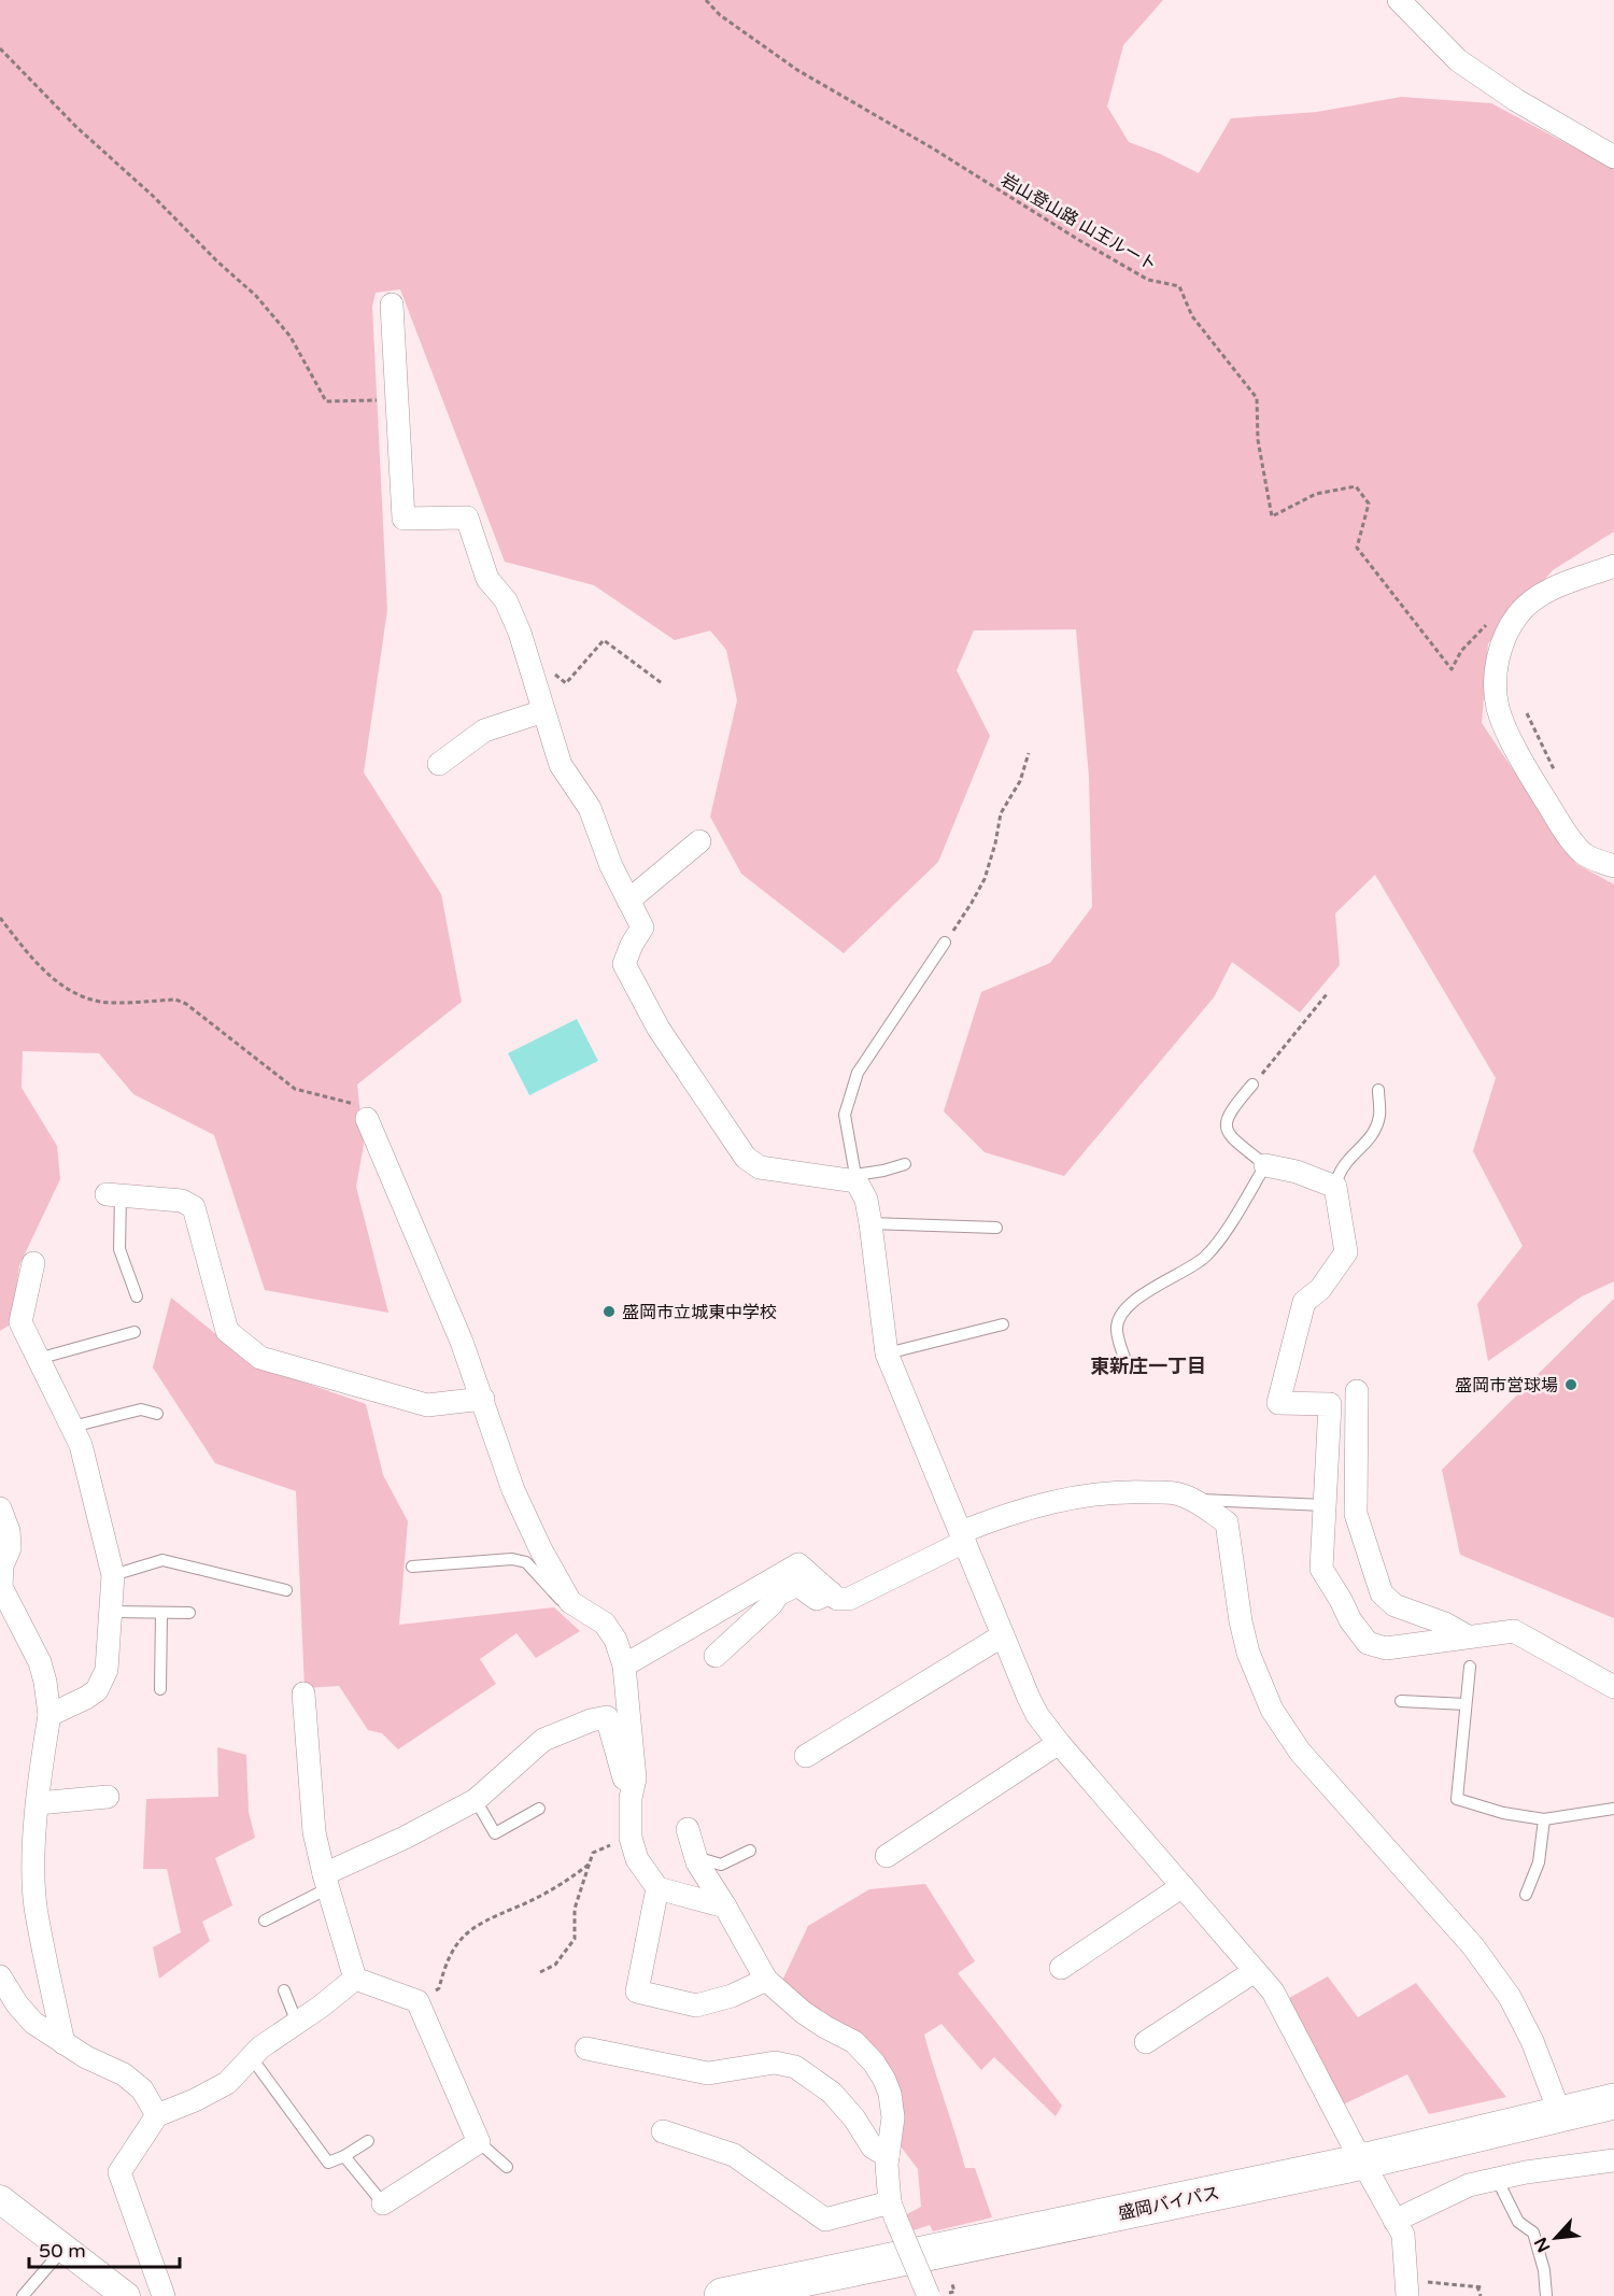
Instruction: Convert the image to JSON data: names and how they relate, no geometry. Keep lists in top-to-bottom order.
{
  "streets": {
    "highway": ["盛岡バイパス"],
    "path": ["岩山登山路 山王ルート"]
  },
  "districts": ["東新庄一丁目"],
  "places": ["盛岡市立城東中学校", "盛岡市営球場"],
  "scale_bar": "50 m",
  "north": "bottom left"
}
